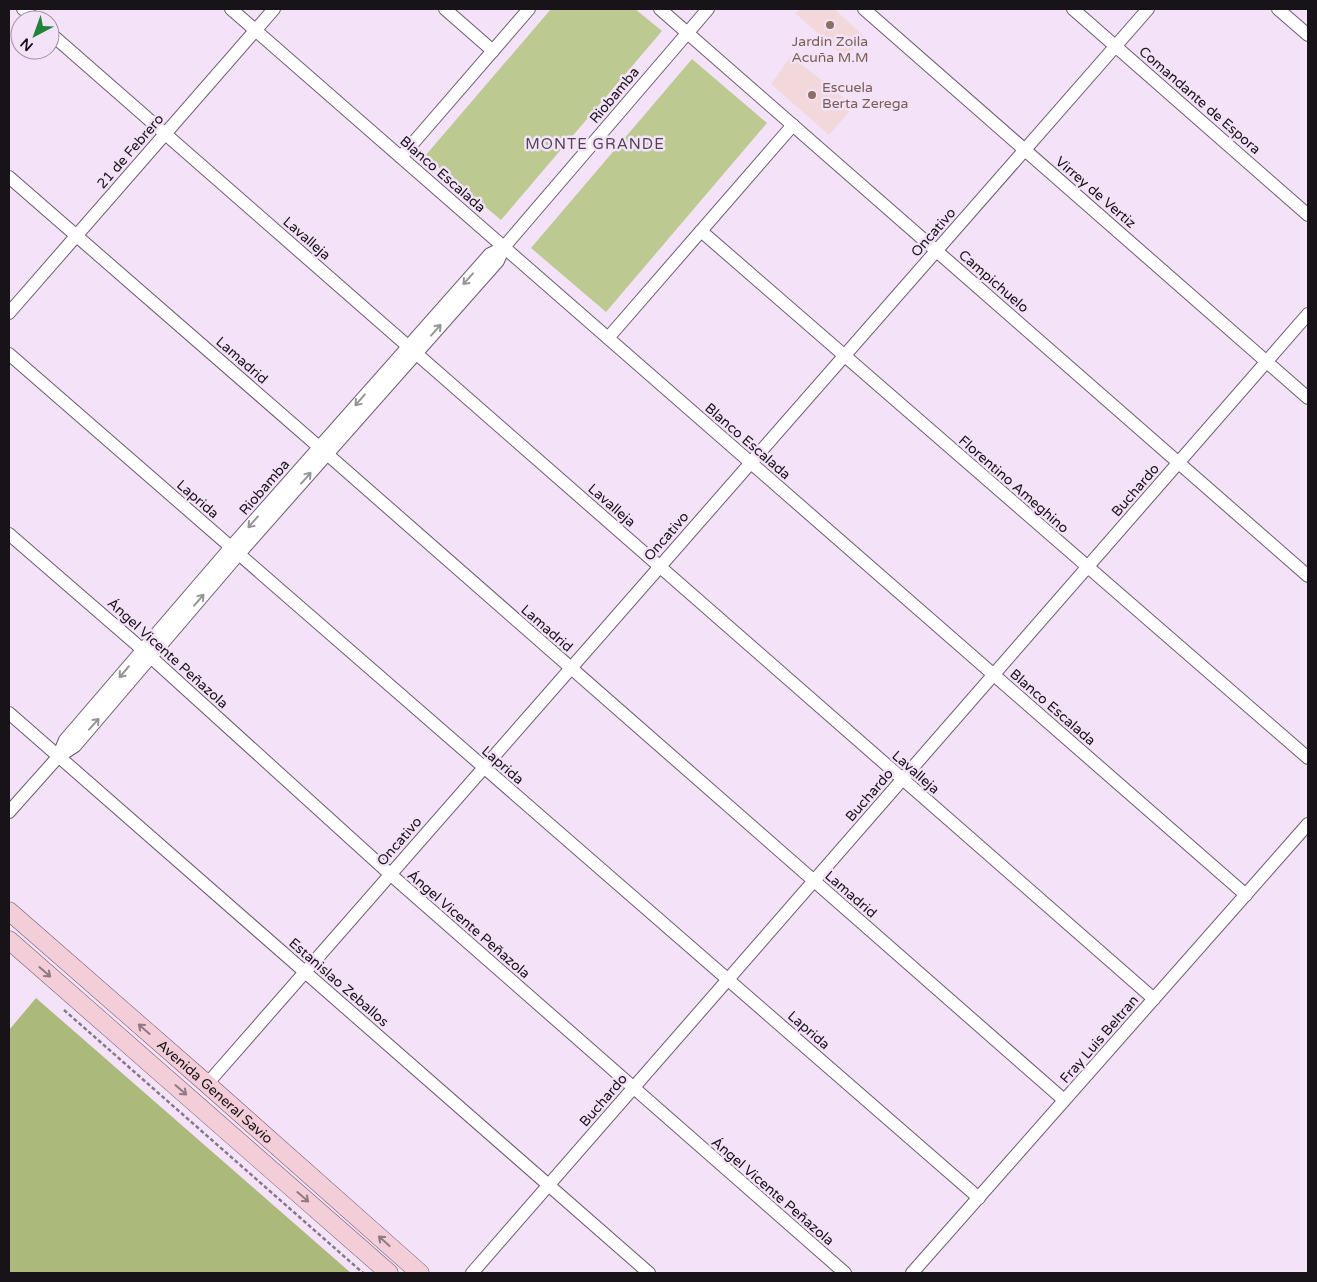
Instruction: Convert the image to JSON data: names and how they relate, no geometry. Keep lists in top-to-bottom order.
{
  "streets": {
    "main road": ["Avenida General Savio"],
    "street": [
      "Riobamba",
      "Comandante de Espora",
      "21 de Febrero",
      "Blanco Escalada",
      "Virrey de Vertiz",
      "Oncativo",
      "Lavalleja",
      "Campichuelo",
      "Lamadrid",
      "Florentino Ameghino",
      "Buchardo",
      "Laprida",
      "Ángel Vicente Peñazola",
      "Estanislao Zeballos",
      "Fray Luis Beltran"
    ]
  },
  "crossings": [
    ["Riobamba", "Blanco Escalada"],
    ["Riobamba", "Lavalleja"],
    ["Riobamba", "Campichuelo"],
    ["Riobamba", "Lamadrid"],
    ["Riobamba", "Laprida"],
    ["Riobamba", "Ángel Vicente Peñazola"],
    ["Riobamba", "Estanislao Zeballos"],
    ["Comandante de Espora", "Oncativo"],
    ["21 de Febrero", "Blanco Escalada"],
    ["21 de Febrero", "Lavalleja"],
    ["21 de Febrero", "Lamadrid"],
    ["Blanco Escalada", "Oncativo"],
    ["Blanco Escalada", "Buchardo"],
    ["Blanco Escalada", "Fray Luis Beltran"],
    ["Virrey de Vertiz", "Oncativo"],
    ["Virrey de Vertiz", "Buchardo"],
    ["Oncativo", "Lavalleja"],
    ["Oncativo", "Campichuelo"],
    ["Oncativo", "Lamadrid"],
    ["Oncativo", "Florentino Ameghino"],
    ["Oncativo", "Laprida"],
    ["Oncativo", "Ángel Vicente Peñazola"],
    ["Oncativo", "Estanislao Zeballos"],
    ["Oncativo", "Avenida General Savio"],
    ["Lavalleja", "Buchardo"],
    ["Lavalleja", "Fray Luis Beltran"],
    ["Campichuelo", "Buchardo"],
    ["Lamadrid", "Buchardo"],
    ["Lamadrid", "Fray Luis Beltran"],
    ["Florentino Ameghino", "Buchardo"],
    ["Buchardo", "Laprida"],
    ["Buchardo", "Ángel Vicente Peñazola"],
    ["Buchardo", "Estanislao Zeballos"],
    ["Laprida", "Fray Luis Beltran"]
  ],
  "districts": ["MONTE GRANDE"],
  "places": ["Jardin Zoila Acuña M.M", "Escuela Berta Zerega"],
  "north": "bottom left"
}
